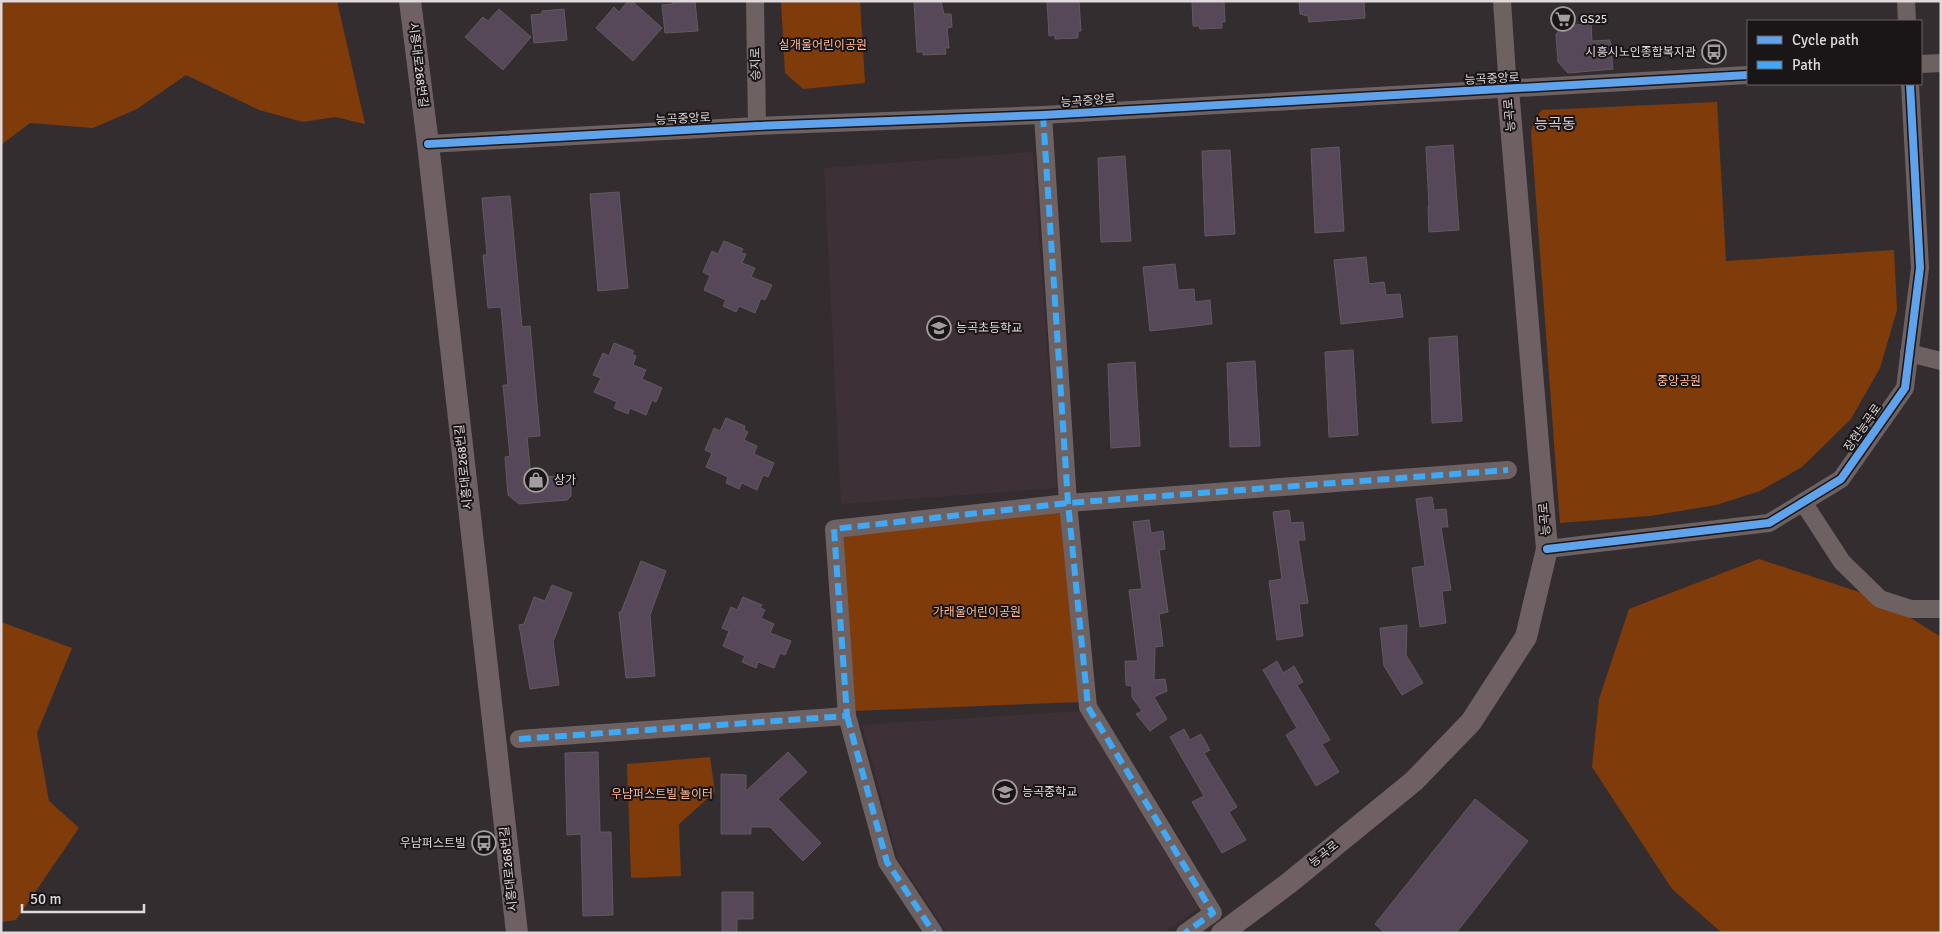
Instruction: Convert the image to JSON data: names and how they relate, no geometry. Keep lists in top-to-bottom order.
{
  "streets": {
    "main road": ["시흥대로268번길", "능곡로"],
    "street": ["승지로", "능곡중앙로", "장현능곡로"]
  },
  "crossings": [
    ["승지로", "능곡중앙로"],
    ["시흥대로268번길", "능곡중앙로"],
    ["능곡중앙로", "능곡로"],
    ["능곡로", "장현능곡로"]
  ],
  "districts": ["능곡동"],
  "parks": [
    "실개울어린이공원",
    "중앙공원",
    "가래울어린이공원",
    "우남퍼스트빌 놀이터"
  ],
  "places": {
    "supermarket": ["GS25"],
    "bus stop": ["시흥시노인종합복지관", "우남퍼스트빌"],
    "school or university": ["능곡초등학교", "능곡중학교"],
    "shop": ["상가"]
  },
  "legend": ["Cycle path", "Path"],
  "scale_bar": "50 m"
}
